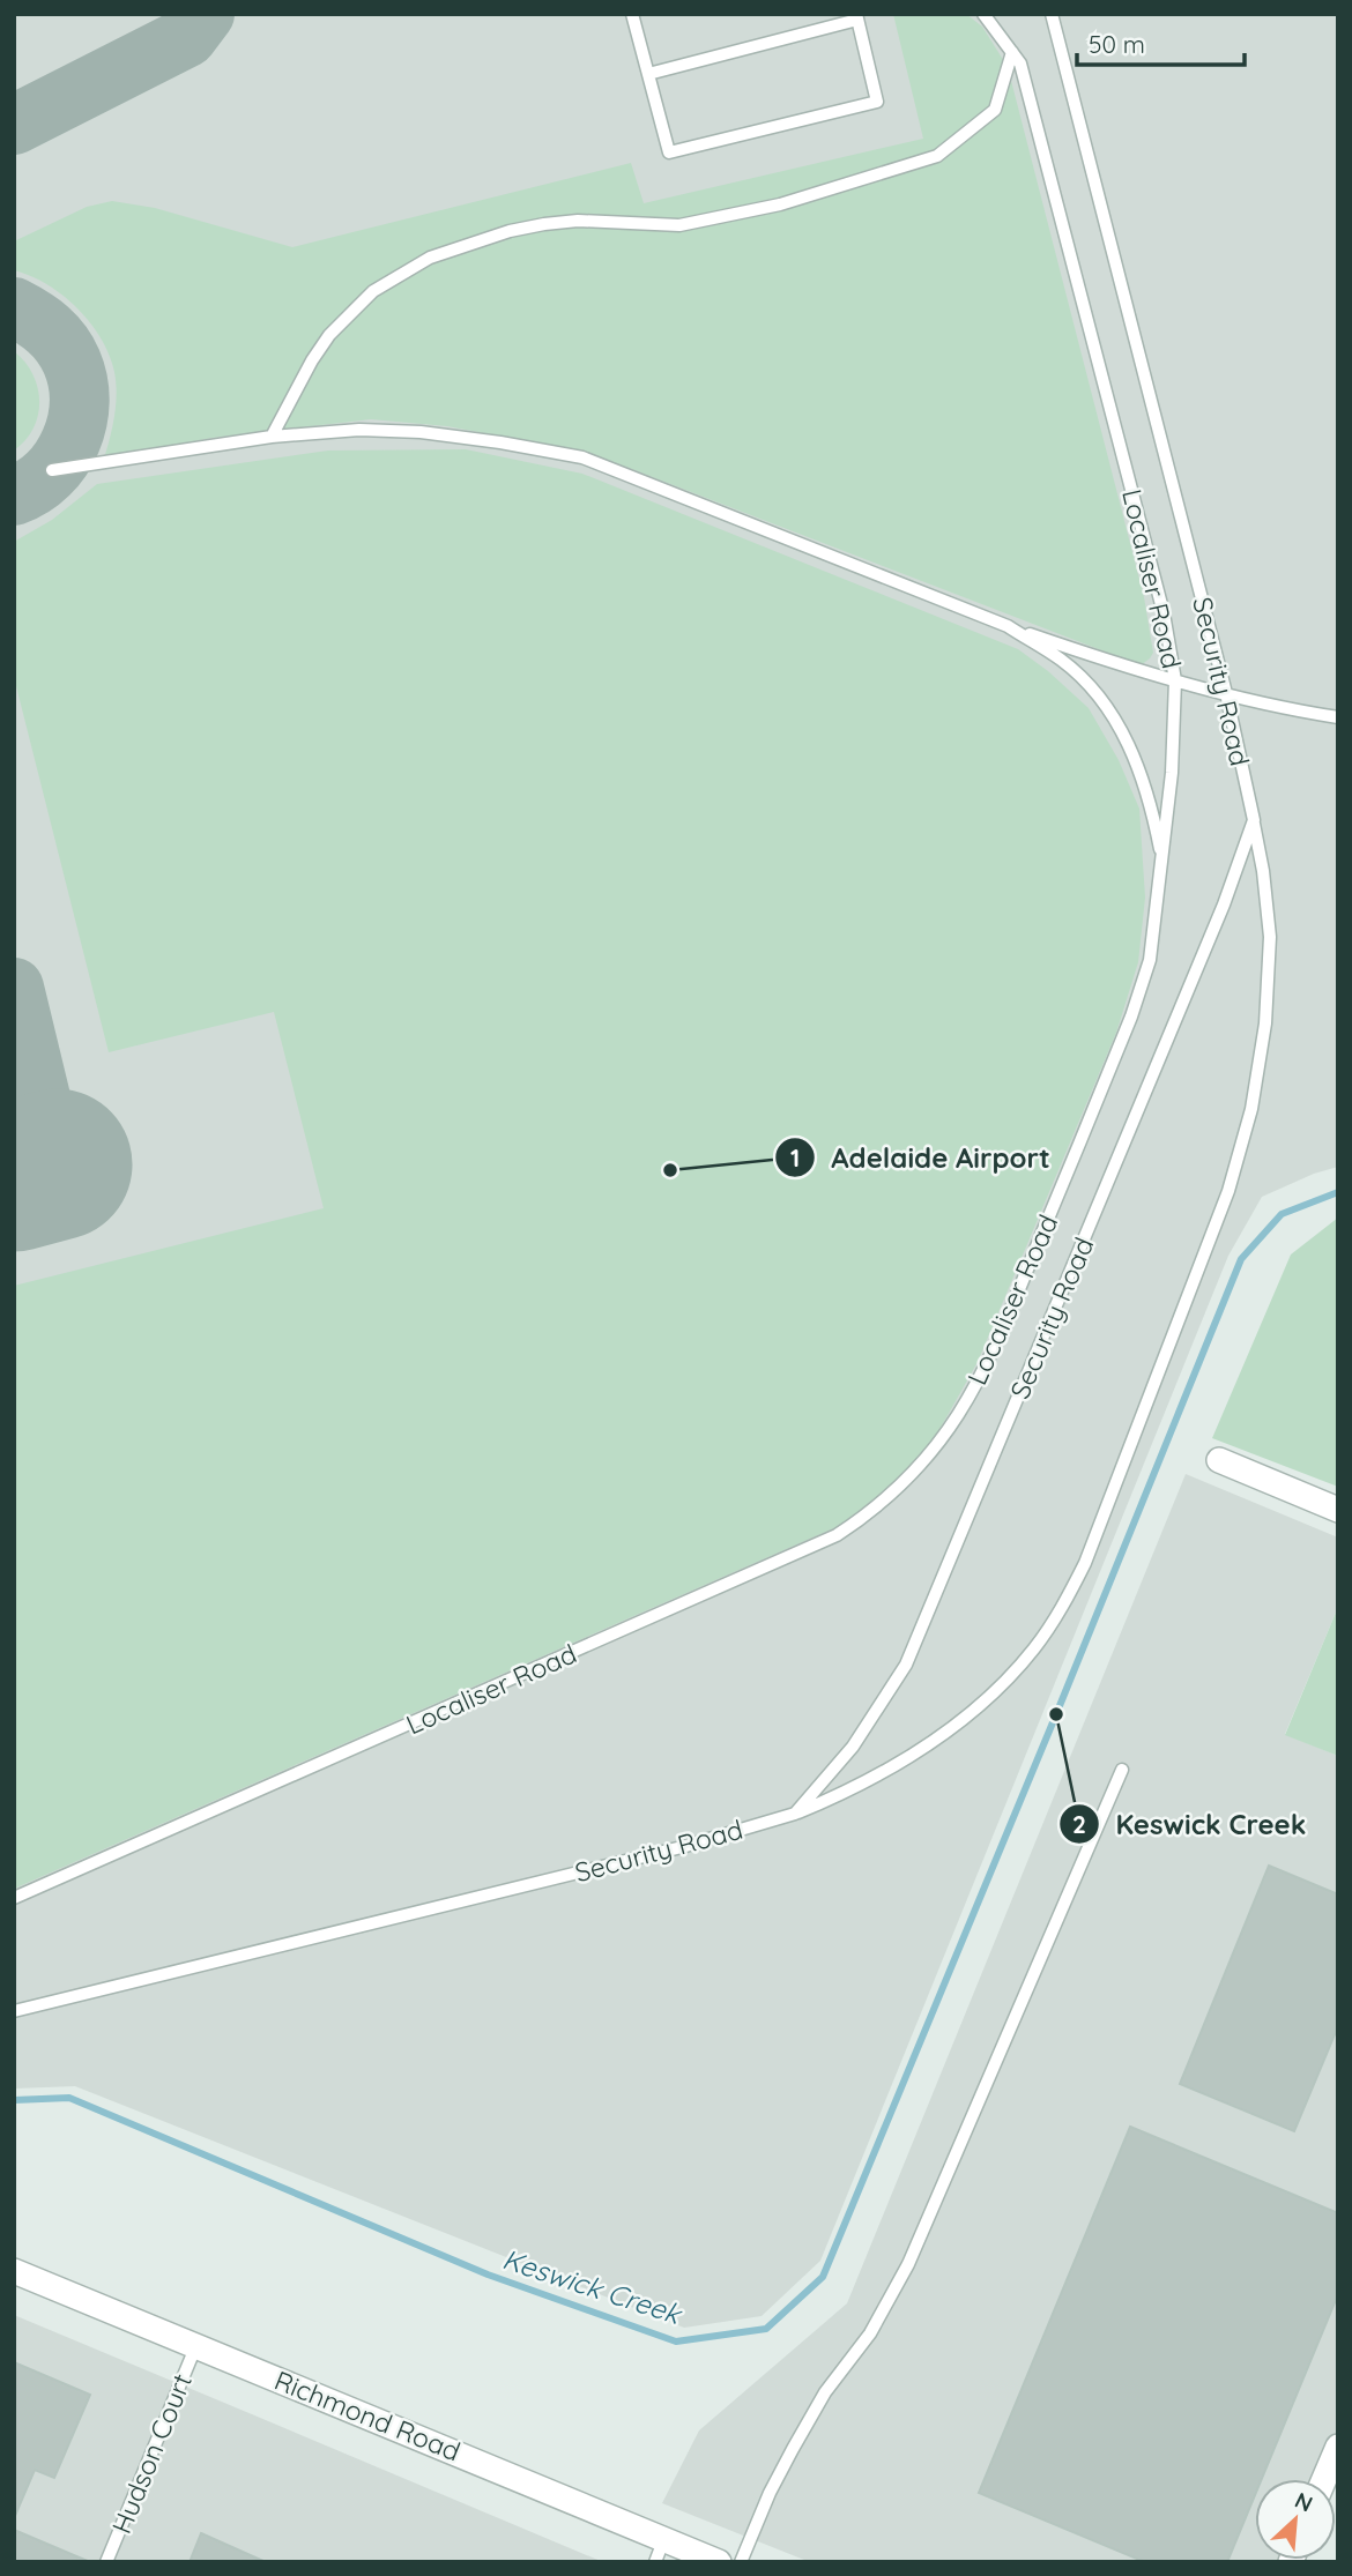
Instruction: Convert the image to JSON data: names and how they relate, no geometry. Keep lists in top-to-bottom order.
{
  "streets": {
    "street": ["Richmond Road"],
    "lane": ["Localiser Road", "Security Road", "Hudson Court"]
  },
  "crossings": [
    ["Richmond Road", "Hudson Court"]
  ],
  "water": ["Keswick Creek"],
  "places": ["Adelaide Airport", "Keswick Creek"],
  "scale_bar": "50 m",
  "north": "top right"
}
